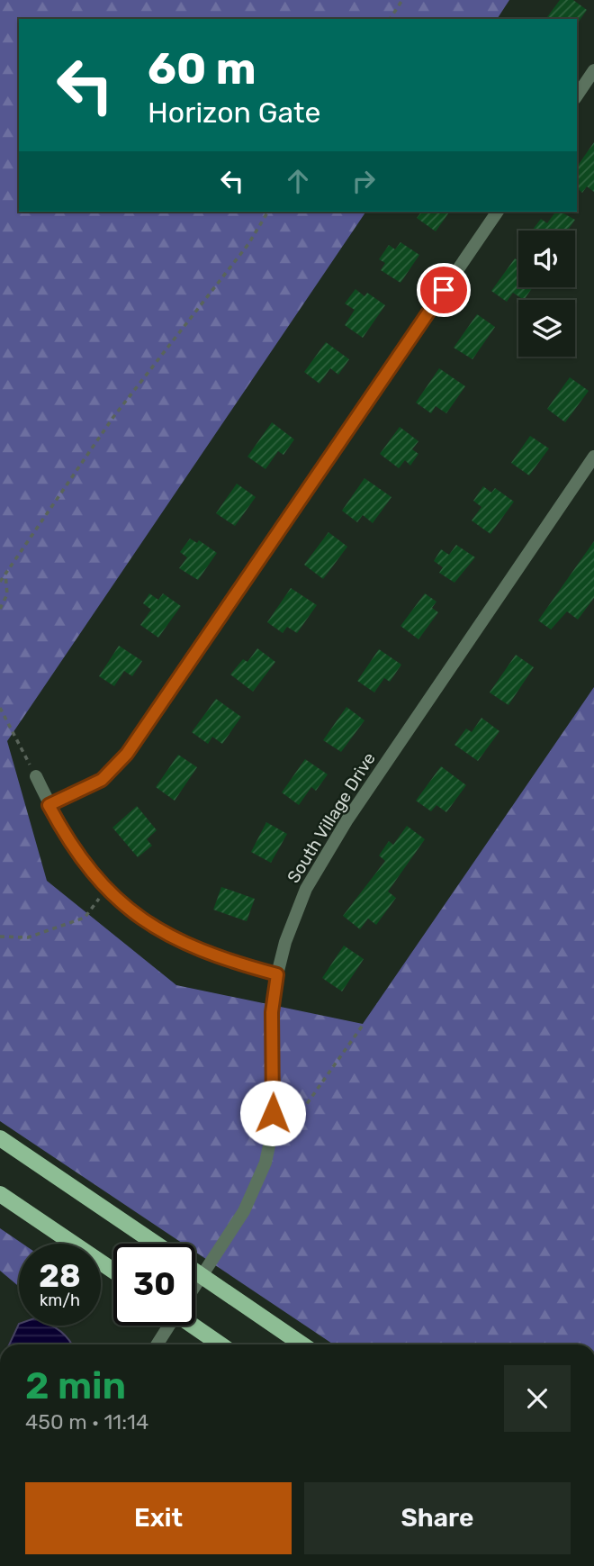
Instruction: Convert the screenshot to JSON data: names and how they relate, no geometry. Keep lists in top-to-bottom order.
{
  "streets": {
    "street": ["South Village Drive"]
  },
  "page": {
    "turn": ["60 m", "Horizon Gate"],
    "speed": "28 km/h",
    "limit": "30",
    "heading": ["2 min", "450 m · 11:14"],
    "buttons": ["Exit", "Share"]
  }
}
